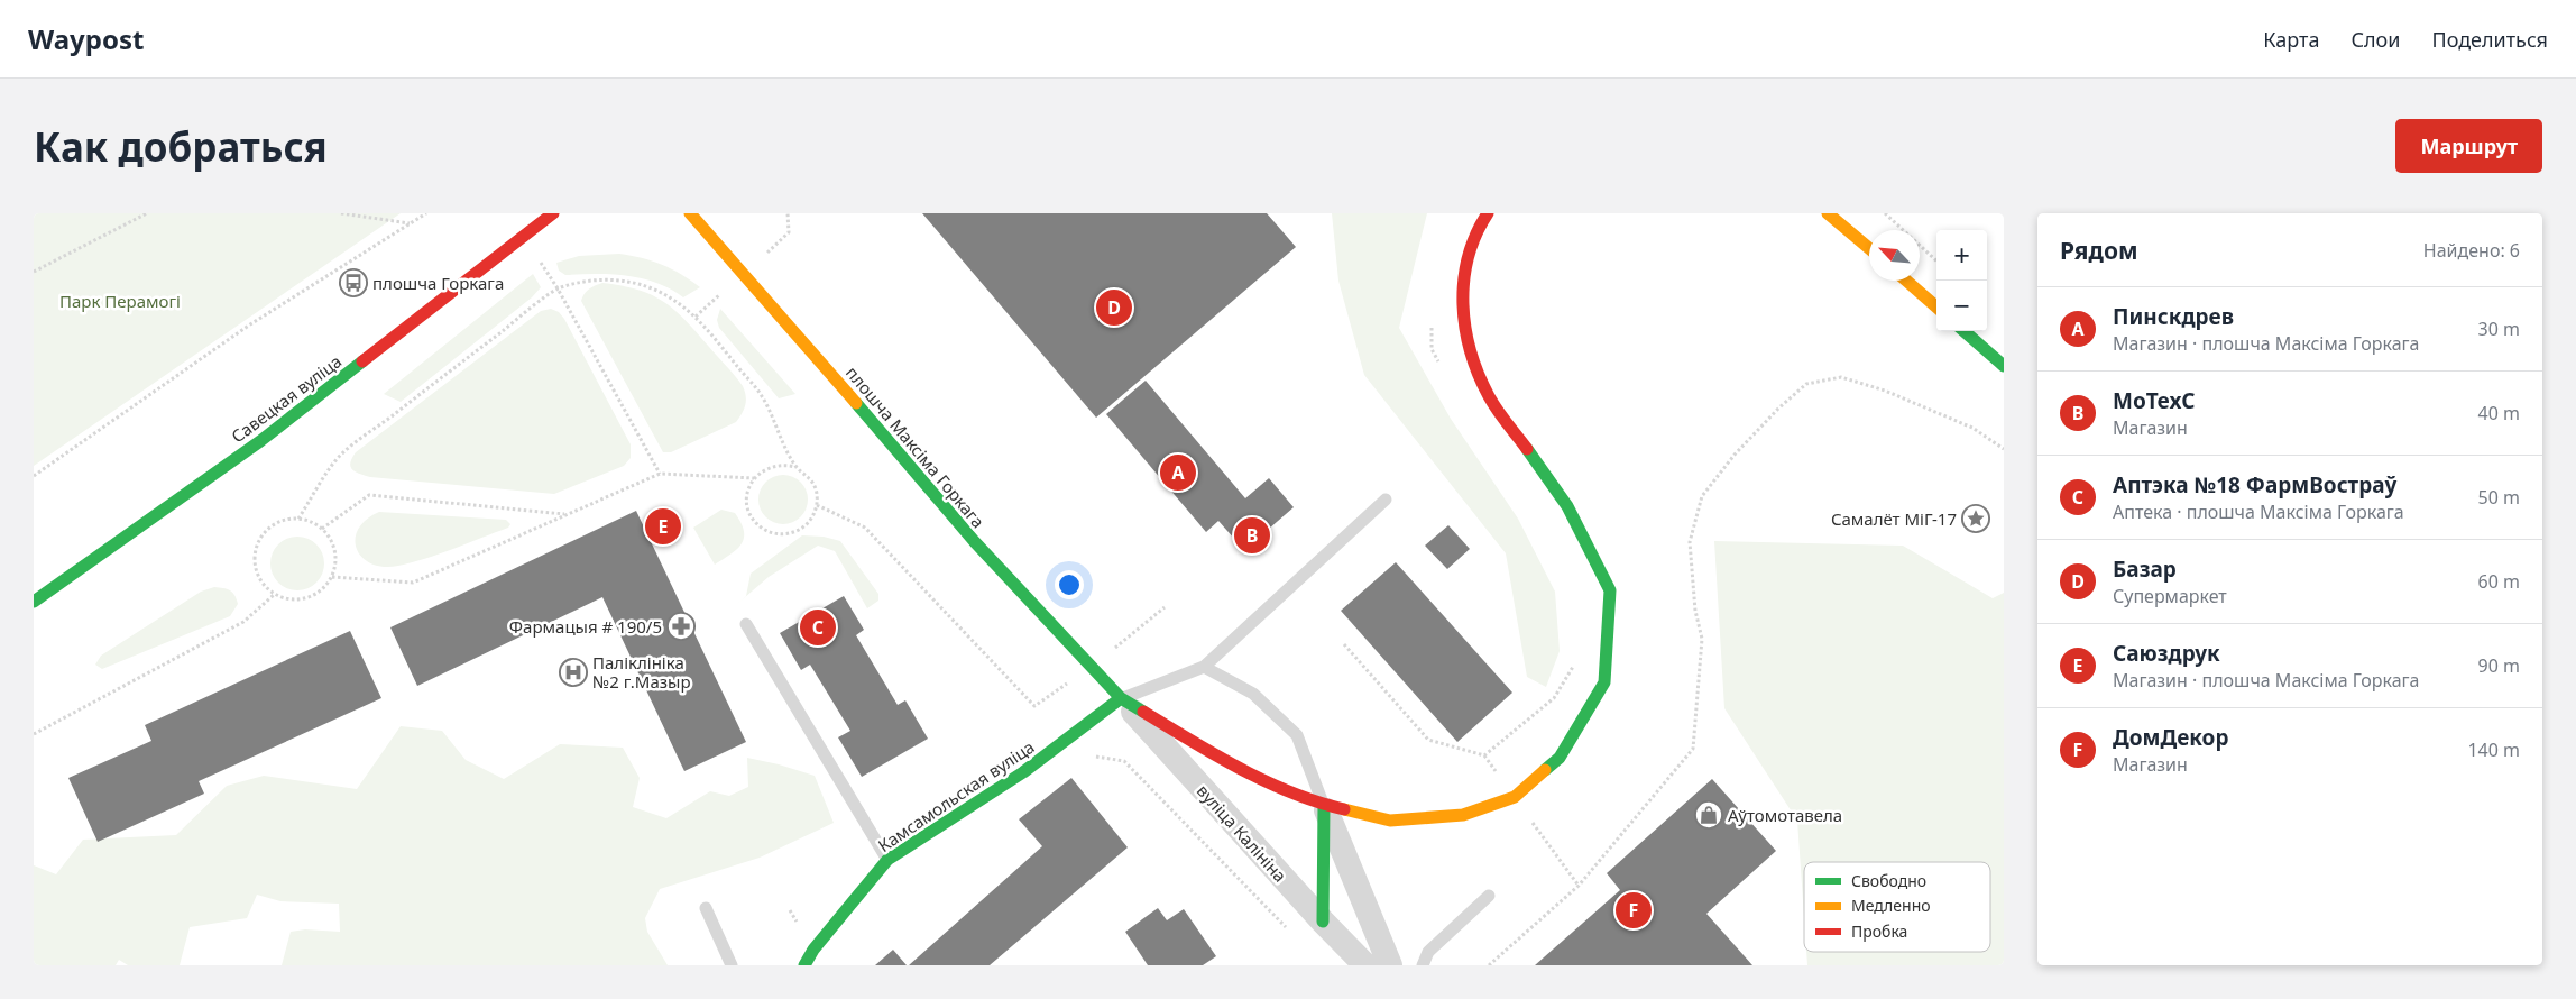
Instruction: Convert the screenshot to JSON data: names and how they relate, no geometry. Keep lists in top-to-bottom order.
{
  "streets": {
    "main road": ["Савецкая вуліца", "плошча Максіма Горкага", "Камсамольская вуліца"],
    "street": ["вуліца Калініна"]
  },
  "crossings": [
    ["плошча Максіма Горкага", "Камсамольская вуліца"],
    ["плошча Максіма Горкага", "вуліца Калініна"],
    ["Камсамольская вуліца", "вуліца Калініна"]
  ],
  "parks": ["Парк Перамогі"],
  "places": {
    "bus stop": ["плошча Горкага"],
    "place": ["Самалёт МіГ-17"],
    "pharmacy": ["Фармацыя # 190/5"],
    "hospital": ["Паліклініка №2 г.Мазыр"],
    "shop": ["Аўтомотавела"]
  },
  "legend": ["Свободно", "Медленно", "Пробка"],
  "north": "top left",
  "page": {
    "header": "Waypost",
    "nav": ["Карта", "Слои", "Поделиться"],
    "buttons": "Маршрут",
    "title": "Как добраться",
    "heading": ["Рядом", "Найдено: 6"],
    "map_buttons": ["+", "−"],
    "list": [
      {
        "mark": "A",
        "name": "Пинскдрев",
        "note": "Магазин · плошча Максіма Горкага",
        "value": "30 m"
      },
      {
        "mark": "B",
        "name": "MoTexC",
        "note": "Магазин",
        "value": "40 m"
      },
      {
        "mark": "C",
        "name": "Аптэка №18 ФармВостраў",
        "note": "Аптека · плошча Максіма Горкага",
        "value": "50 m"
      },
      {
        "mark": "D",
        "name": "Базар",
        "note": "Супермаркет",
        "value": "60 m"
      },
      {
        "mark": "E",
        "name": "Саюздрук",
        "note": "Магазин · плошча Максіма Горкага",
        "value": "90 m"
      },
      {
        "mark": "F",
        "name": "ДомДекор",
        "note": "Магазин",
        "value": "140 m"
      }
    ],
    "pins": [
      "D",
      "A",
      "E",
      "B",
      "C",
      "F"
    ]
  }
}
